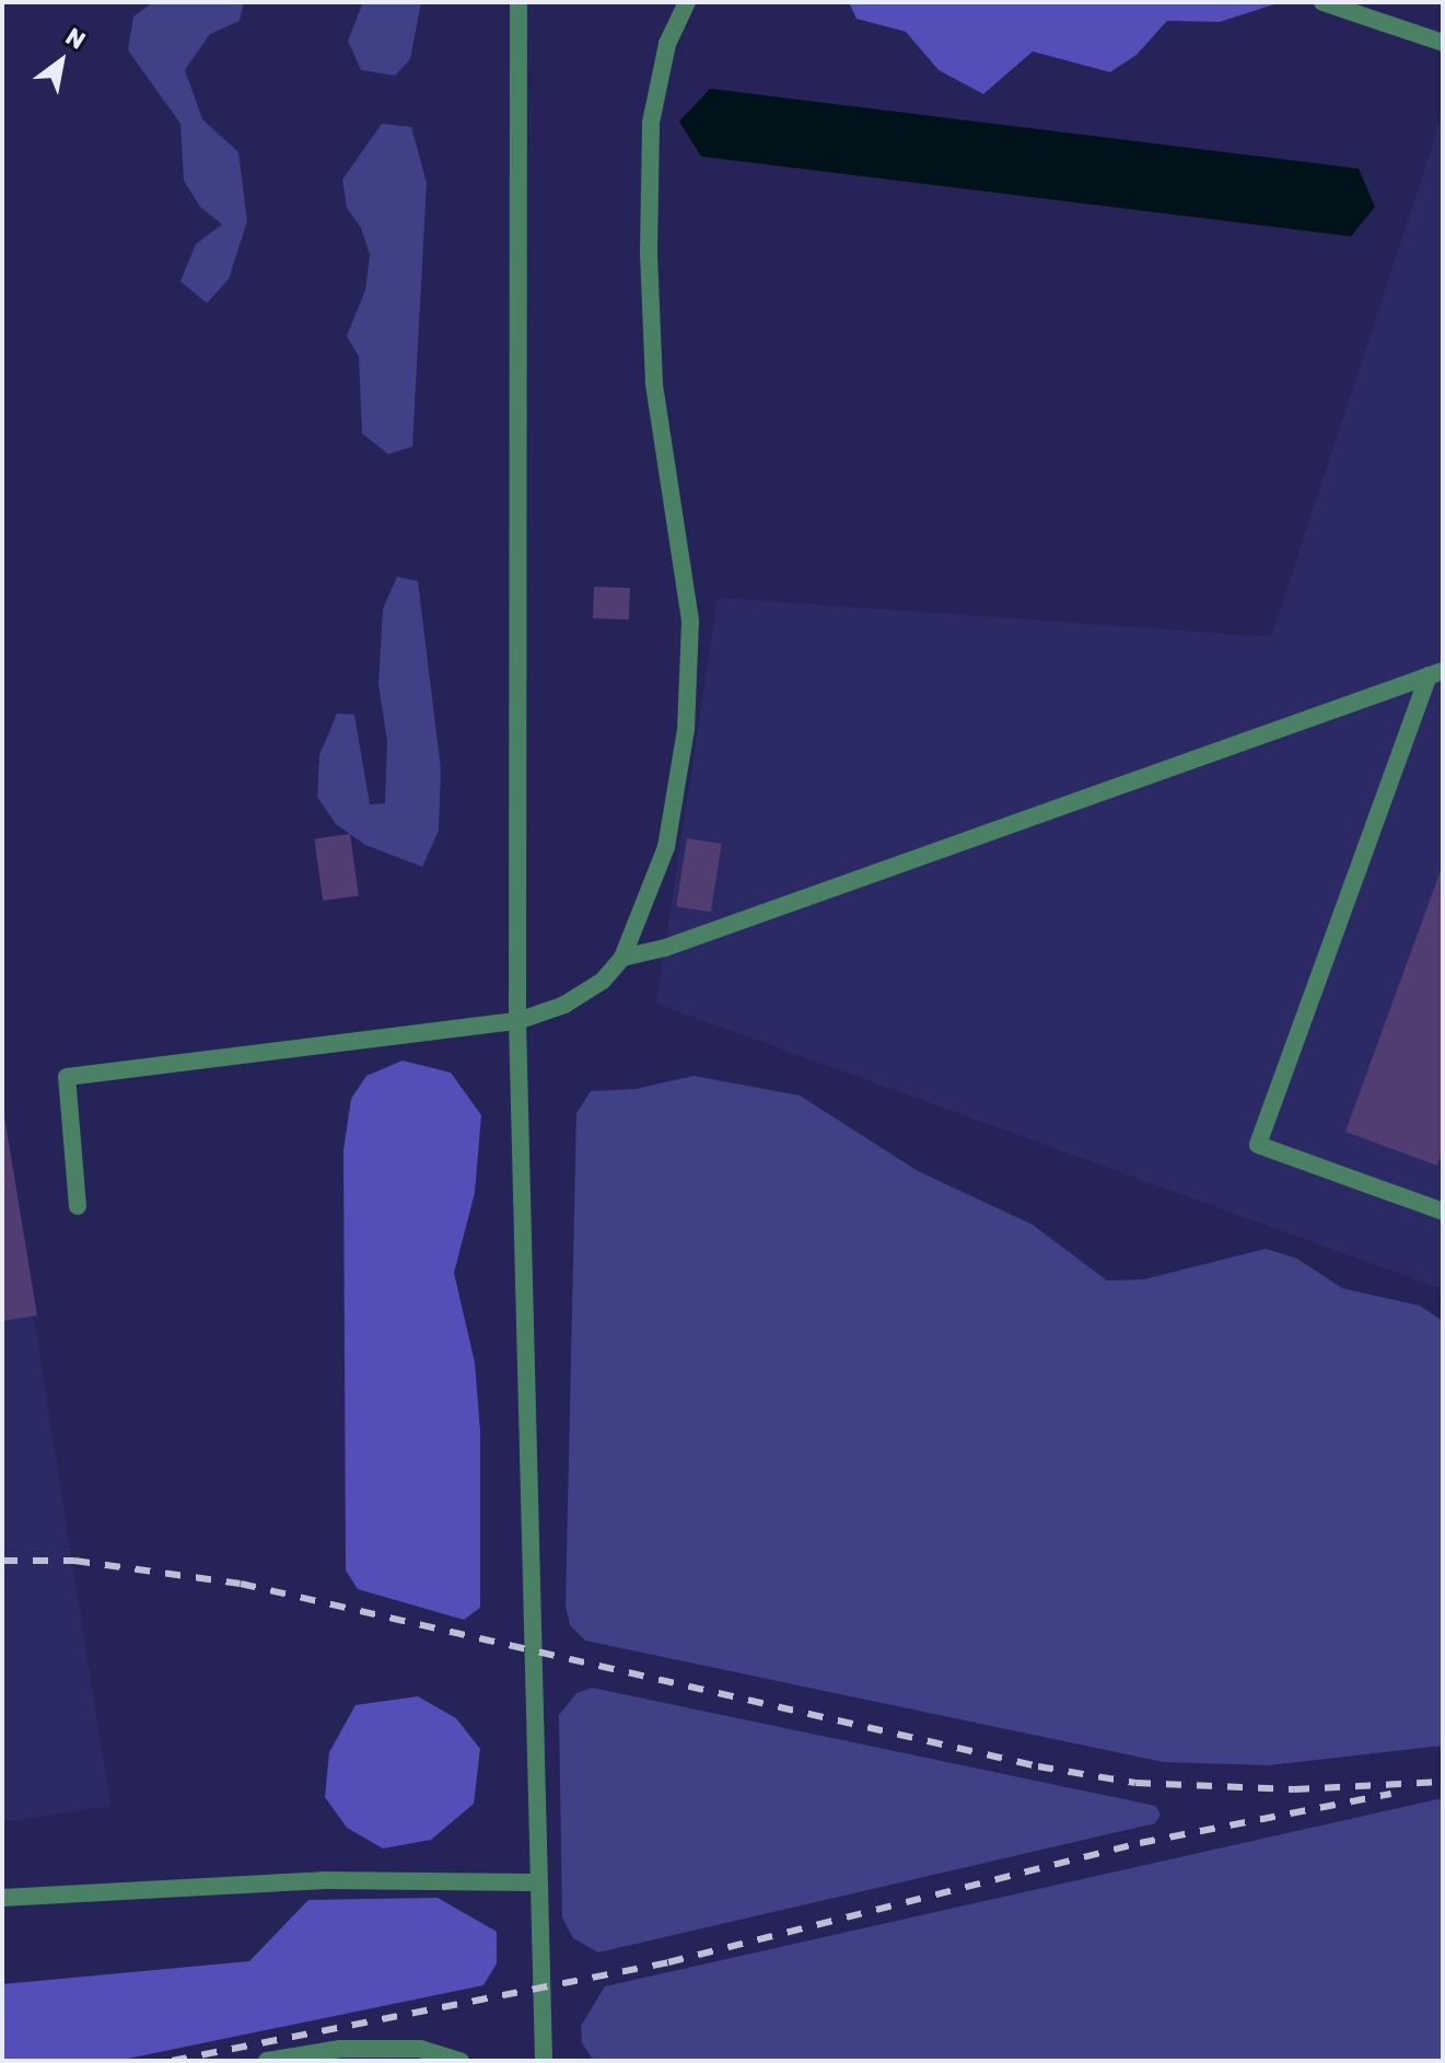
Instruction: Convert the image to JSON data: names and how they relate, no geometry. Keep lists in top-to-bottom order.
{
  "north": "top right"
}
